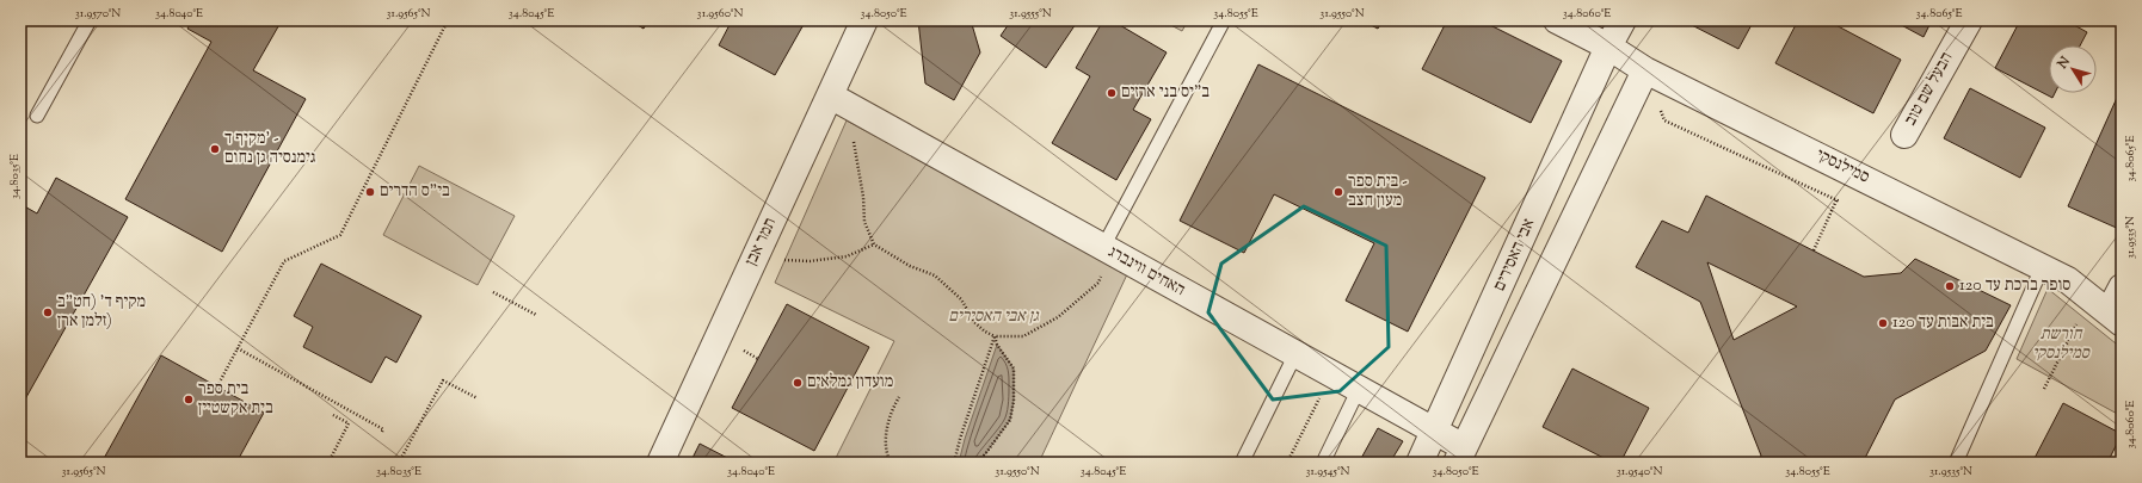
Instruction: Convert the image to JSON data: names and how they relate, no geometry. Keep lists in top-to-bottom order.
{
  "streets": {
    "street": [
      "הבעל שם טוב",
      "סמילנסקי",
      "תמר אבן",
      "אבי האסירים",
      "האחים ווינברג"
    ]
  },
  "crossings": [
    ["סמילנסקי", "אבי האסירים"],
    ["תמר אבן", "האחים ווינברג"],
    ["אבי האסירים", "האחים ווינברג"]
  ],
  "parks": ["גן אבי האסירים", "חורשת סמילנסקי"],
  "places": [
    "ב\"יס בני ארזים",
    "מקיף ד' - גימנסיה גן נחום",
    "בי\"ס הדרים",
    "בית ספר - מעון חצב",
    "סופר ברכת עד 120",
    "מקיף ד' (חט\"ב זלמן ארן)",
    "בית אבות עד 120",
    "מועדון גמלאים",
    "בית ספר בית אקשטיין"
  ],
  "north": "top left",
  "coordinates": [
    "31.9570°N",
    "34.8040°E",
    "31.9565°N",
    "34.8045°E",
    "31.9560°N",
    "34.8050°E",
    "31.9555°N",
    "34.8055°E",
    "31.9550°N",
    "34.8060°E",
    "34.8065°E",
    "34.8035°E",
    "31.9535°N",
    "31.9545°N",
    "31.9540°N"
  ]
}
